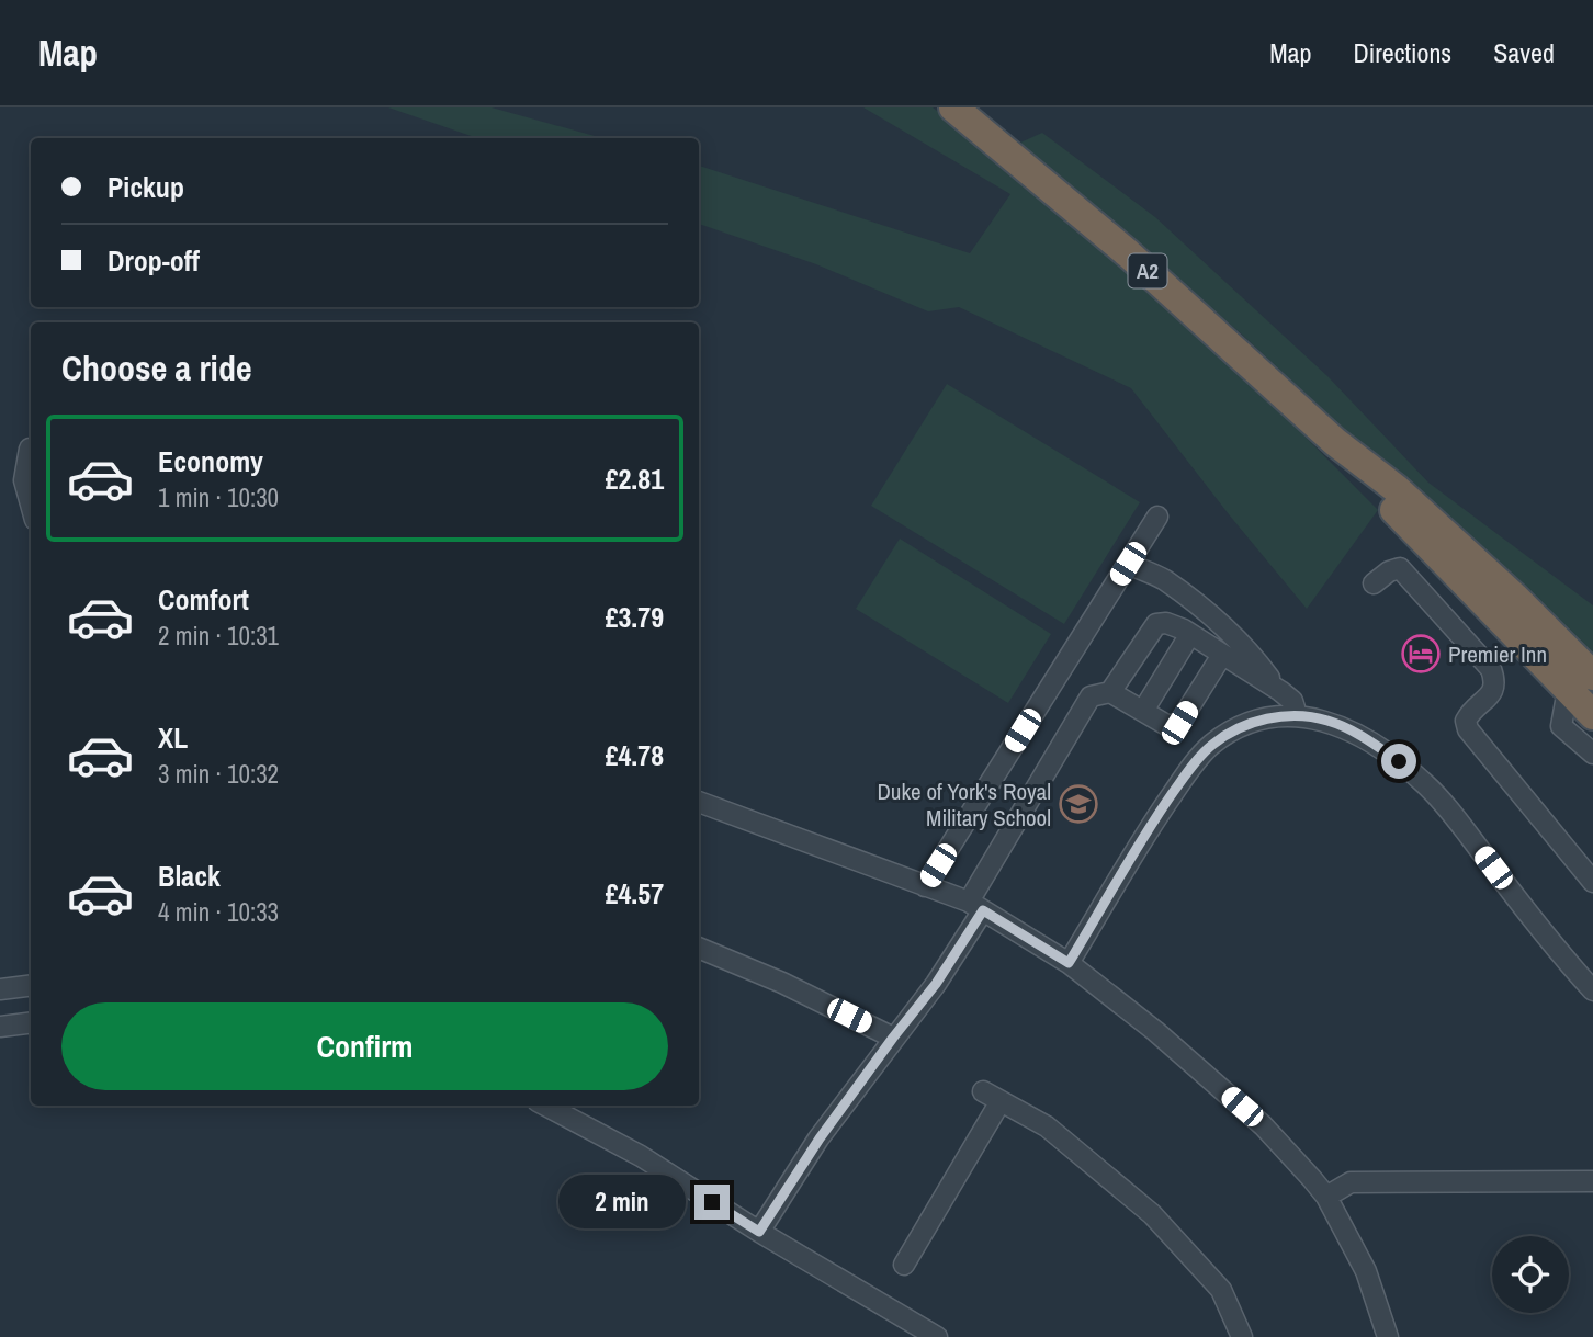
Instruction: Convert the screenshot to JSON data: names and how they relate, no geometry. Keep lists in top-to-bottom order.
{
  "streets": {
    "highway": ["A2"]
  },
  "places": {
    "hotel": ["Premier Inn"],
    "school or university": ["Duke of York's Royal Military School"]
  },
  "page": {
    "header": "Map",
    "nav": ["Map", "Directions", "Saved"],
    "banner": ["Pickup", "Drop-off"],
    "heading": "Choose a ride",
    "list": [
      {
        "name": "Economy",
        "note": "1 min · 10:30",
        "value": "£2.81"
      },
      {
        "name": "Comfort",
        "note": "2 min · 10:31",
        "value": "£3.79"
      },
      {
        "name": "XL",
        "note": "3 min · 10:32",
        "value": "£4.78"
      },
      {
        "name": "Black",
        "note": "4 min · 10:33",
        "value": "£4.57"
      }
    ],
    "buttons": "Confirm",
    "bubble": "2 min"
  }
}
